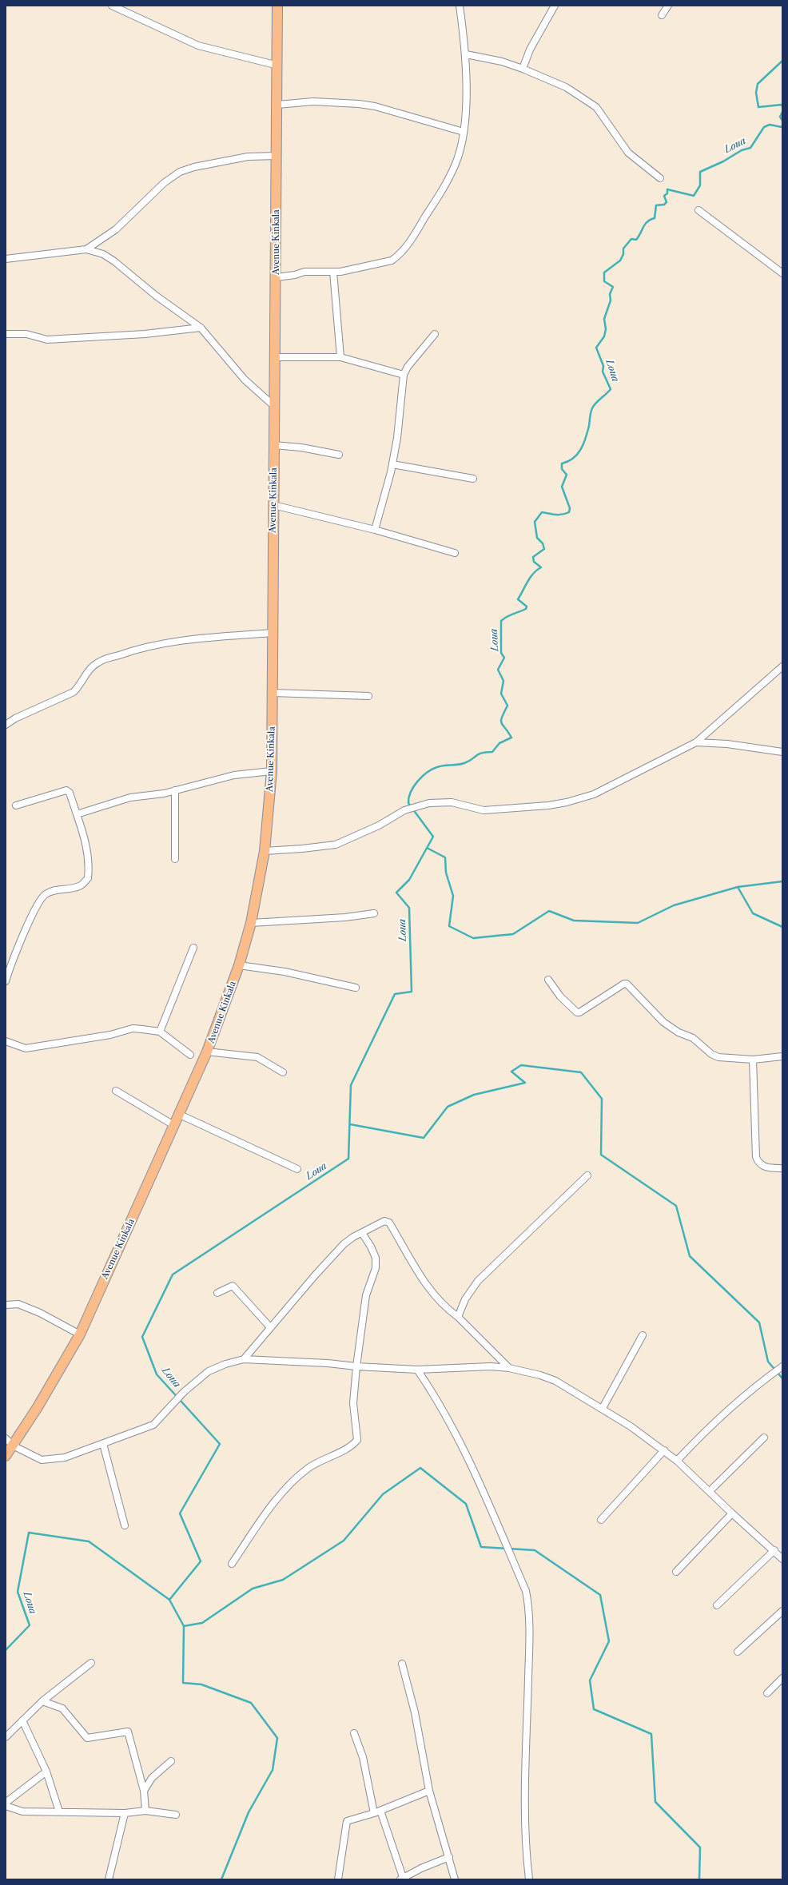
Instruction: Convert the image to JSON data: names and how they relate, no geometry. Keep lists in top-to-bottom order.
{
  "streets": {
    "main road": ["Avenue Kinkala"]
  },
  "water": ["Loua"]
}
